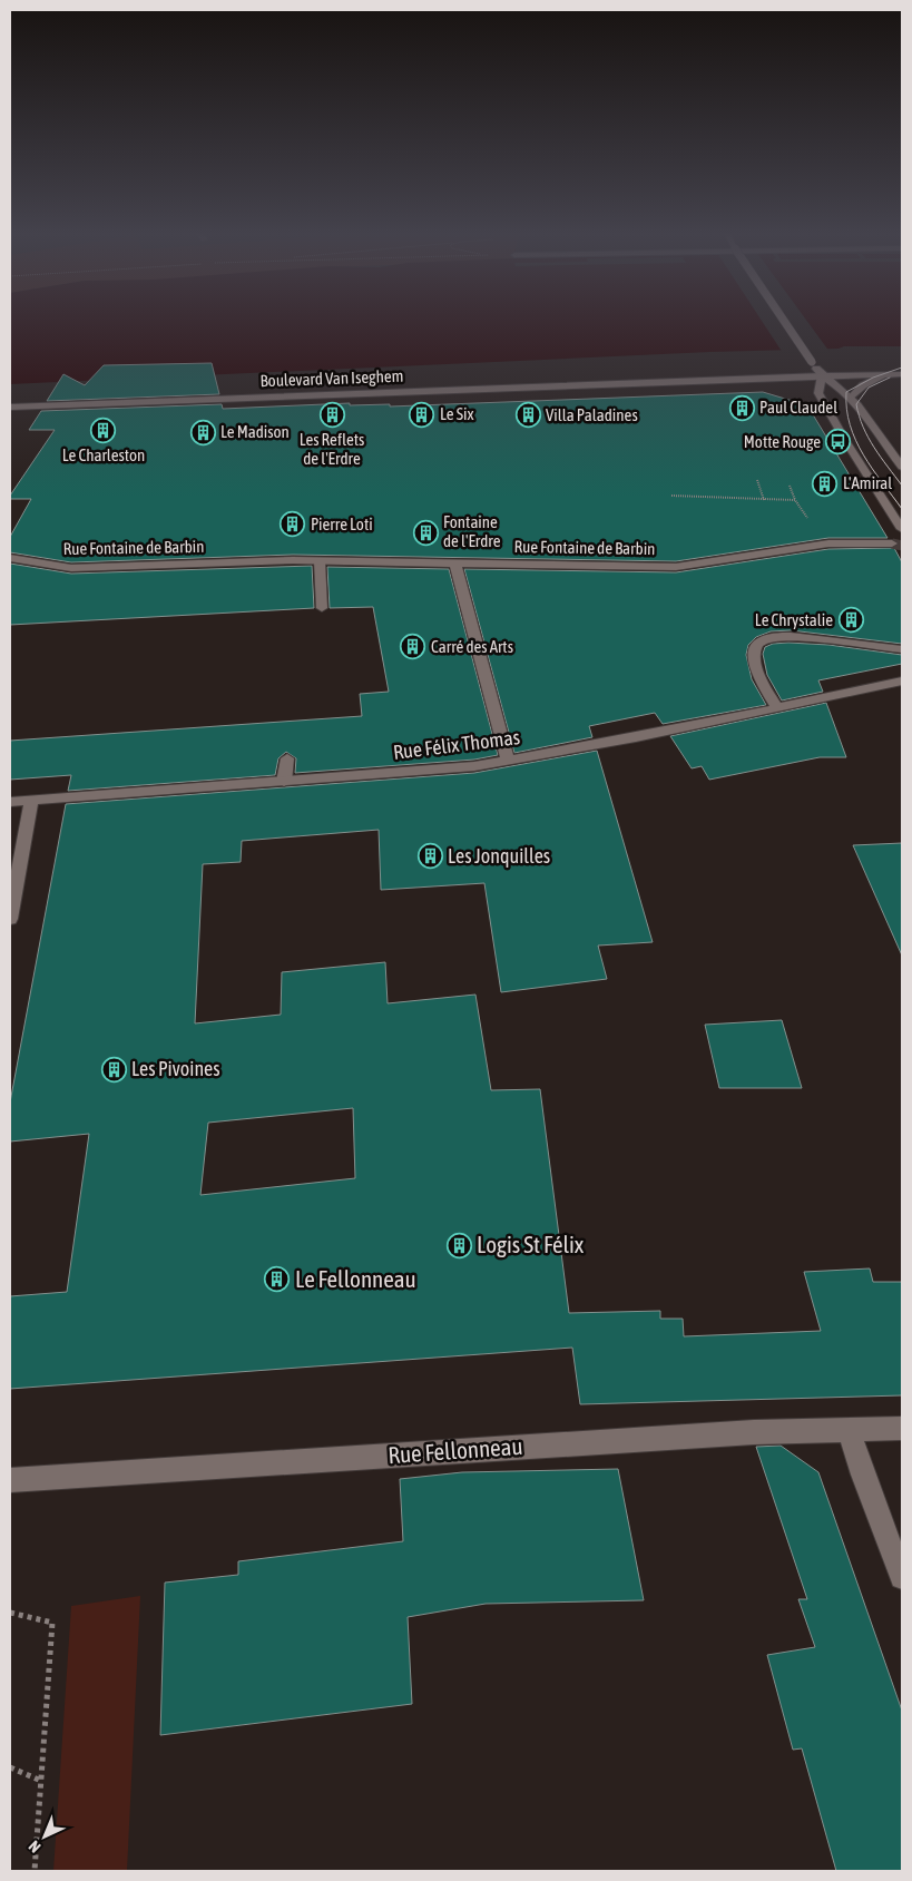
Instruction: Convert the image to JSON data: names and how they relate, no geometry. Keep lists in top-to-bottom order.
{
  "streets": {
    "street": [
      "Boulevard Van Iseghem",
      "Rue Fontaine de Barbin",
      "Rue Félix Thomas",
      "Rue Fellonneau"
    ]
  },
  "places": {
    "building": [
      "Paul Claudel",
      "Les Reflets de l'Erdre",
      "Le Six",
      "Villa Paladines",
      "Le Charleston",
      "Le Madison",
      "L'Amiral",
      "Pierre Loti",
      "Fontaine de l'Erdre",
      "Le Chrystalie",
      "Carré des Arts",
      "Les Jonquilles",
      "Les Pivoines",
      "Logis St Félix",
      "Le Fellonneau"
    ],
    "bus stop": ["Motte Rouge"]
  },
  "north": "bottom left"
}
